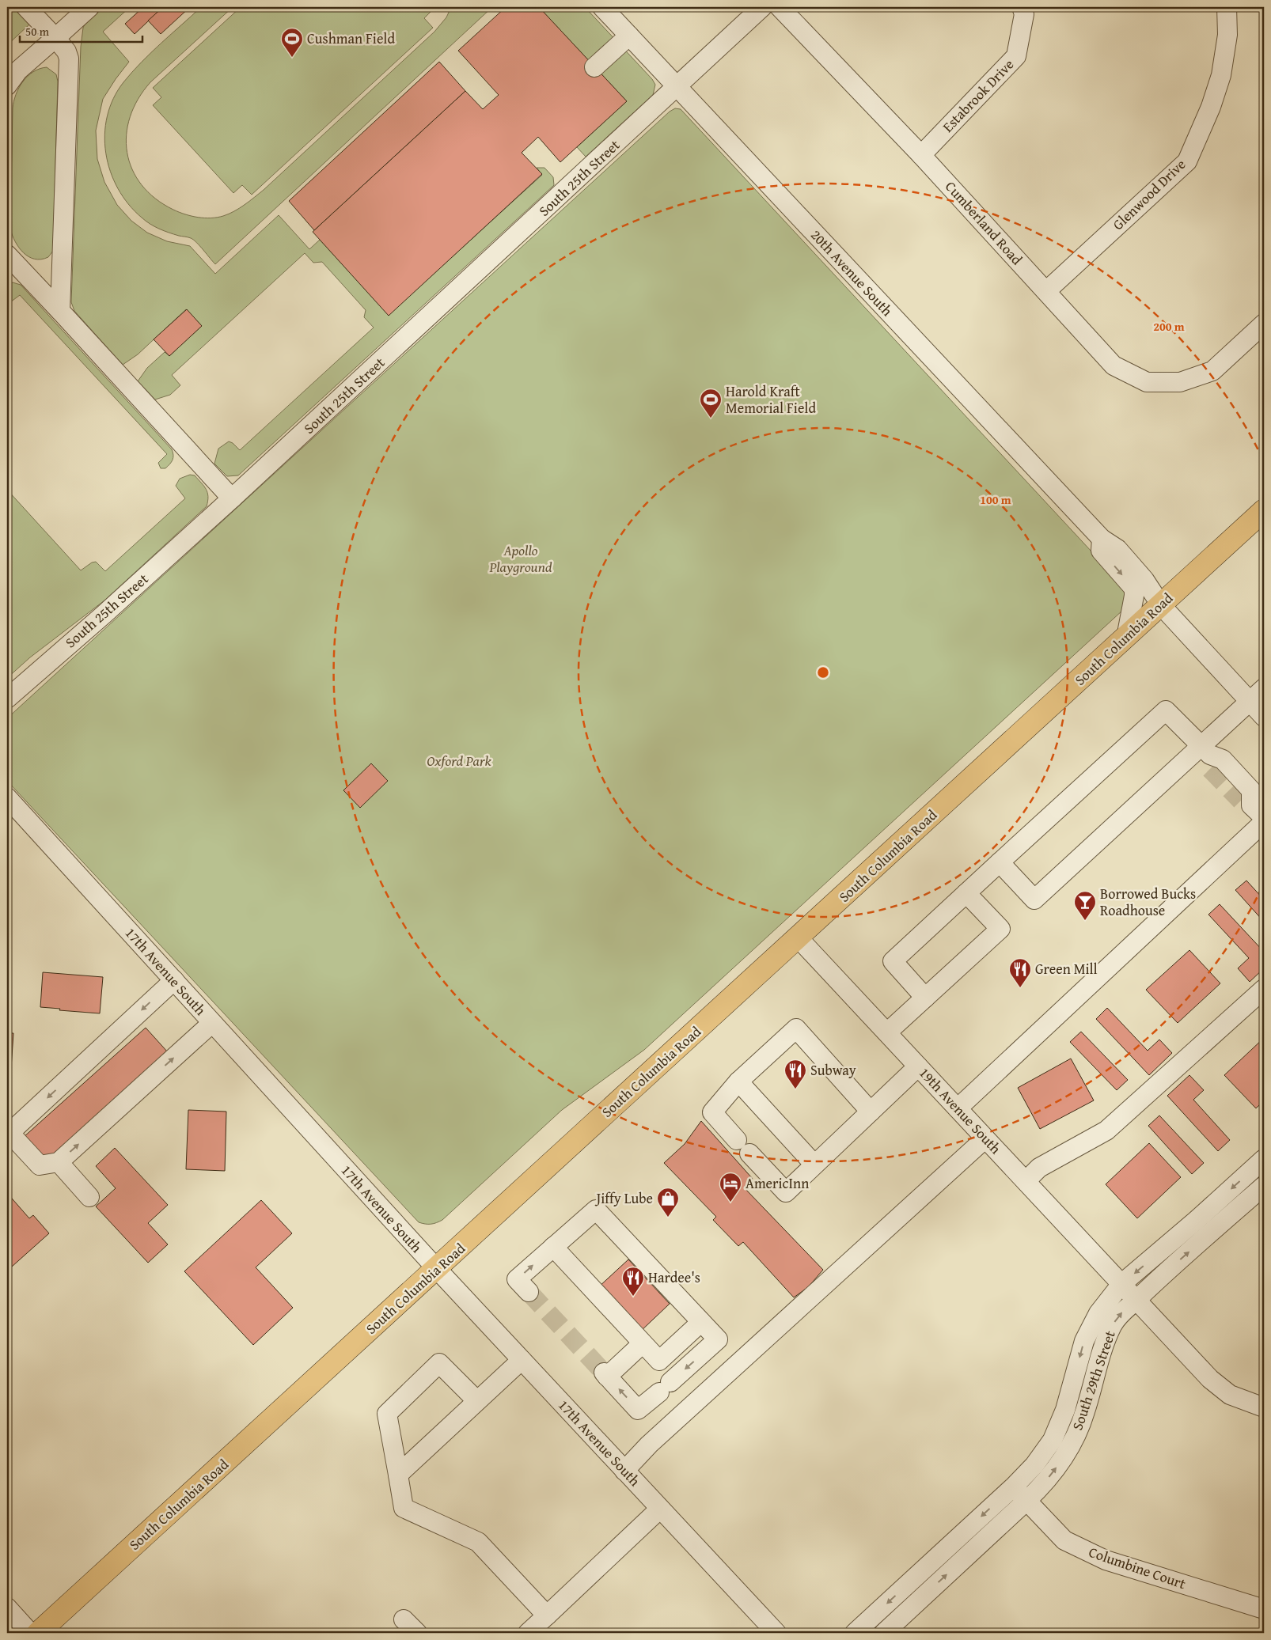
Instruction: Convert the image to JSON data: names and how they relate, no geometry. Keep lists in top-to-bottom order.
{
  "streets": {
    "main road": ["South Columbia Road"],
    "street": [
      "Estabrook Drive",
      "South 25th Street",
      "Glenwood Drive",
      "Cumberland Road",
      "20th Avenue South",
      "17th Avenue South",
      "19th Avenue South",
      "South 29th Street",
      "Columbine Court"
    ]
  },
  "crossings": [
    ["Estabrook Drive", "Cumberland Road"],
    ["South 25th Street", "20th Avenue South"],
    ["Glenwood Drive", "Cumberland Road"],
    ["20th Avenue South", "South Columbia Road"],
    ["South Columbia Road", "17th Avenue South"],
    ["South Columbia Road", "19th Avenue South"],
    ["19th Avenue South", "South 29th Street"],
    ["South 29th Street", "Columbine Court"]
  ],
  "parks": ["Apollo Playground", "Oxford Park"],
  "places": {
    "sports": ["Cushman Field", "Harold Kraft Memorial Field"],
    "bar": ["Borrowed Bucks Roadhouse"],
    "restaurant": ["Green Mill", "Subway", "Hardee's"],
    "hotel": ["AmericInn"],
    "shop": ["Jiffy Lube"]
  },
  "scale_bar": "50 m",
  "rings": ["200 m", "100 m"]
}
